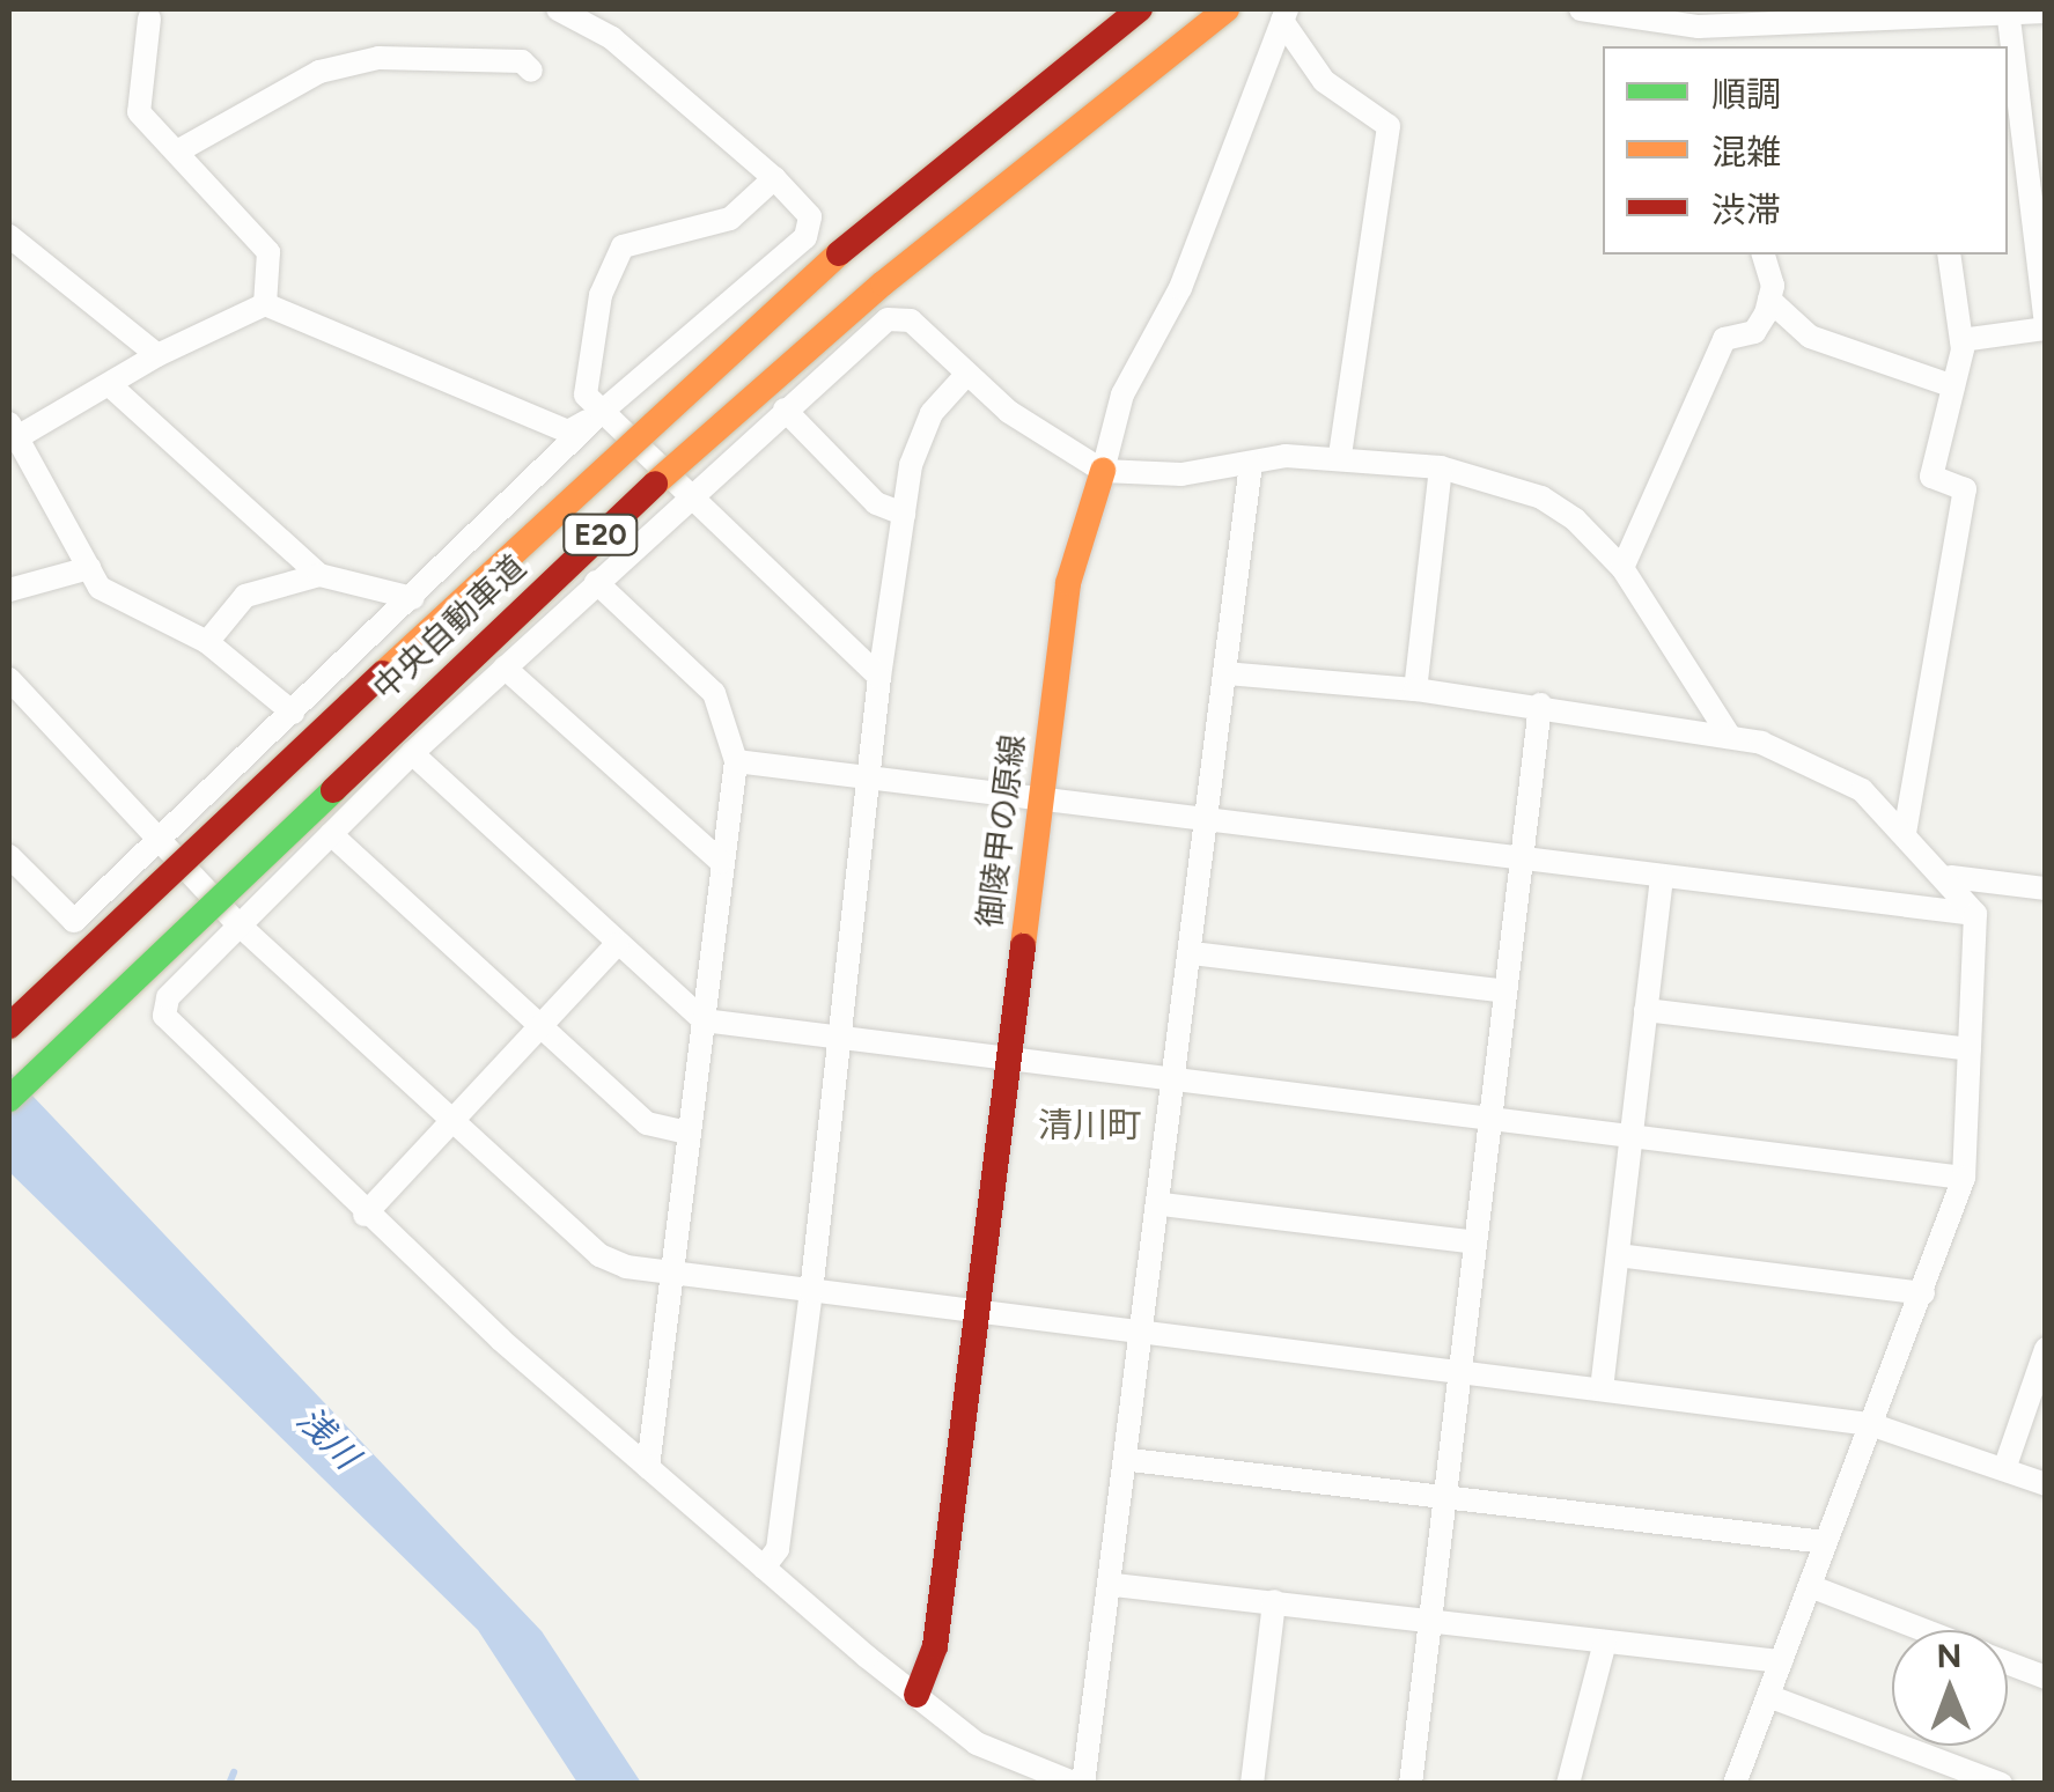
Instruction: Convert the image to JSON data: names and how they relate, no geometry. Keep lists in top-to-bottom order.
{
  "streets": {
    "main road": ["E20", "中央自動車道", "御陵甲の原線"]
  },
  "districts": ["清川町"],
  "water": ["浅川"],
  "legend": ["順調", "混雑", "渋滞"],
  "north": "top"
}
